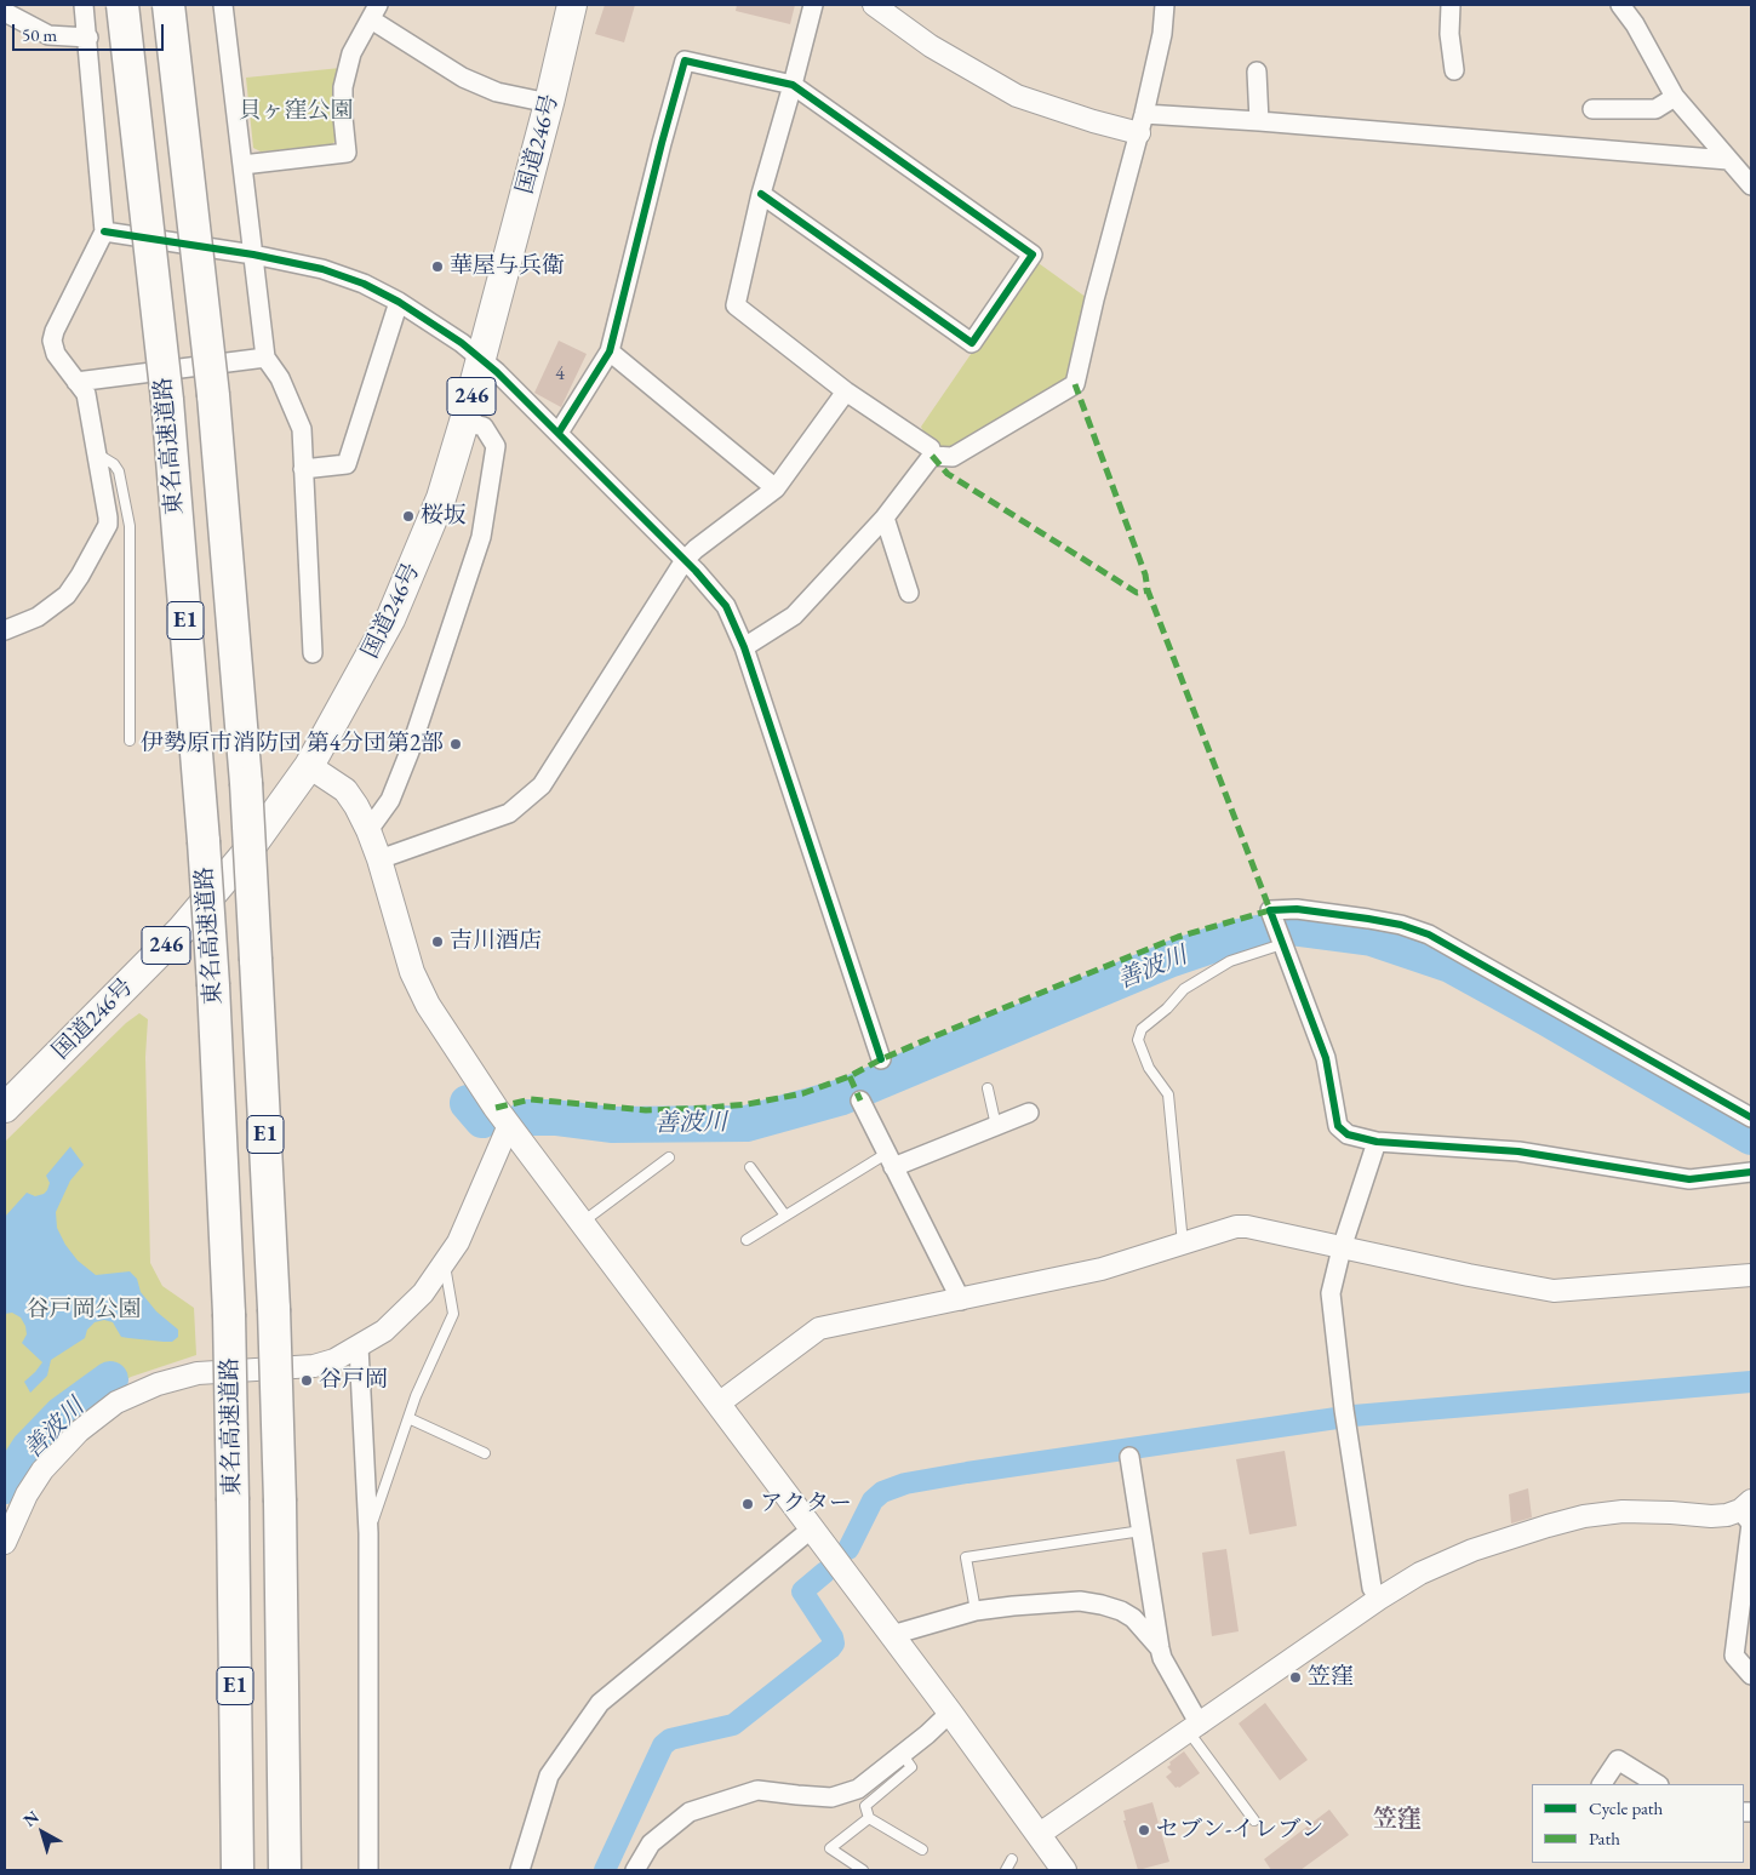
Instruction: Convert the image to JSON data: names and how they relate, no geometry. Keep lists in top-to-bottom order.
{
  "streets": {
    "highway": [
      "国道246号",
      "246",
      "東名高速道路",
      "E1"
    ]
  },
  "districts": ["笠窪"],
  "water": ["善波川"],
  "parks": ["貝ヶ窪公園", "谷戸岡公園"],
  "places": [
    "華屋与兵衛",
    "桜坂",
    "伊勢原市消防団 第4分団第2部",
    "吉川酒店",
    "谷戸岡",
    "アクター",
    "笠窪",
    "セブン-イレブン"
  ],
  "house_numbers": ["4"],
  "legend": ["Cycle path", "Path"],
  "scale_bar": "50 m",
  "north": "top left"
}
